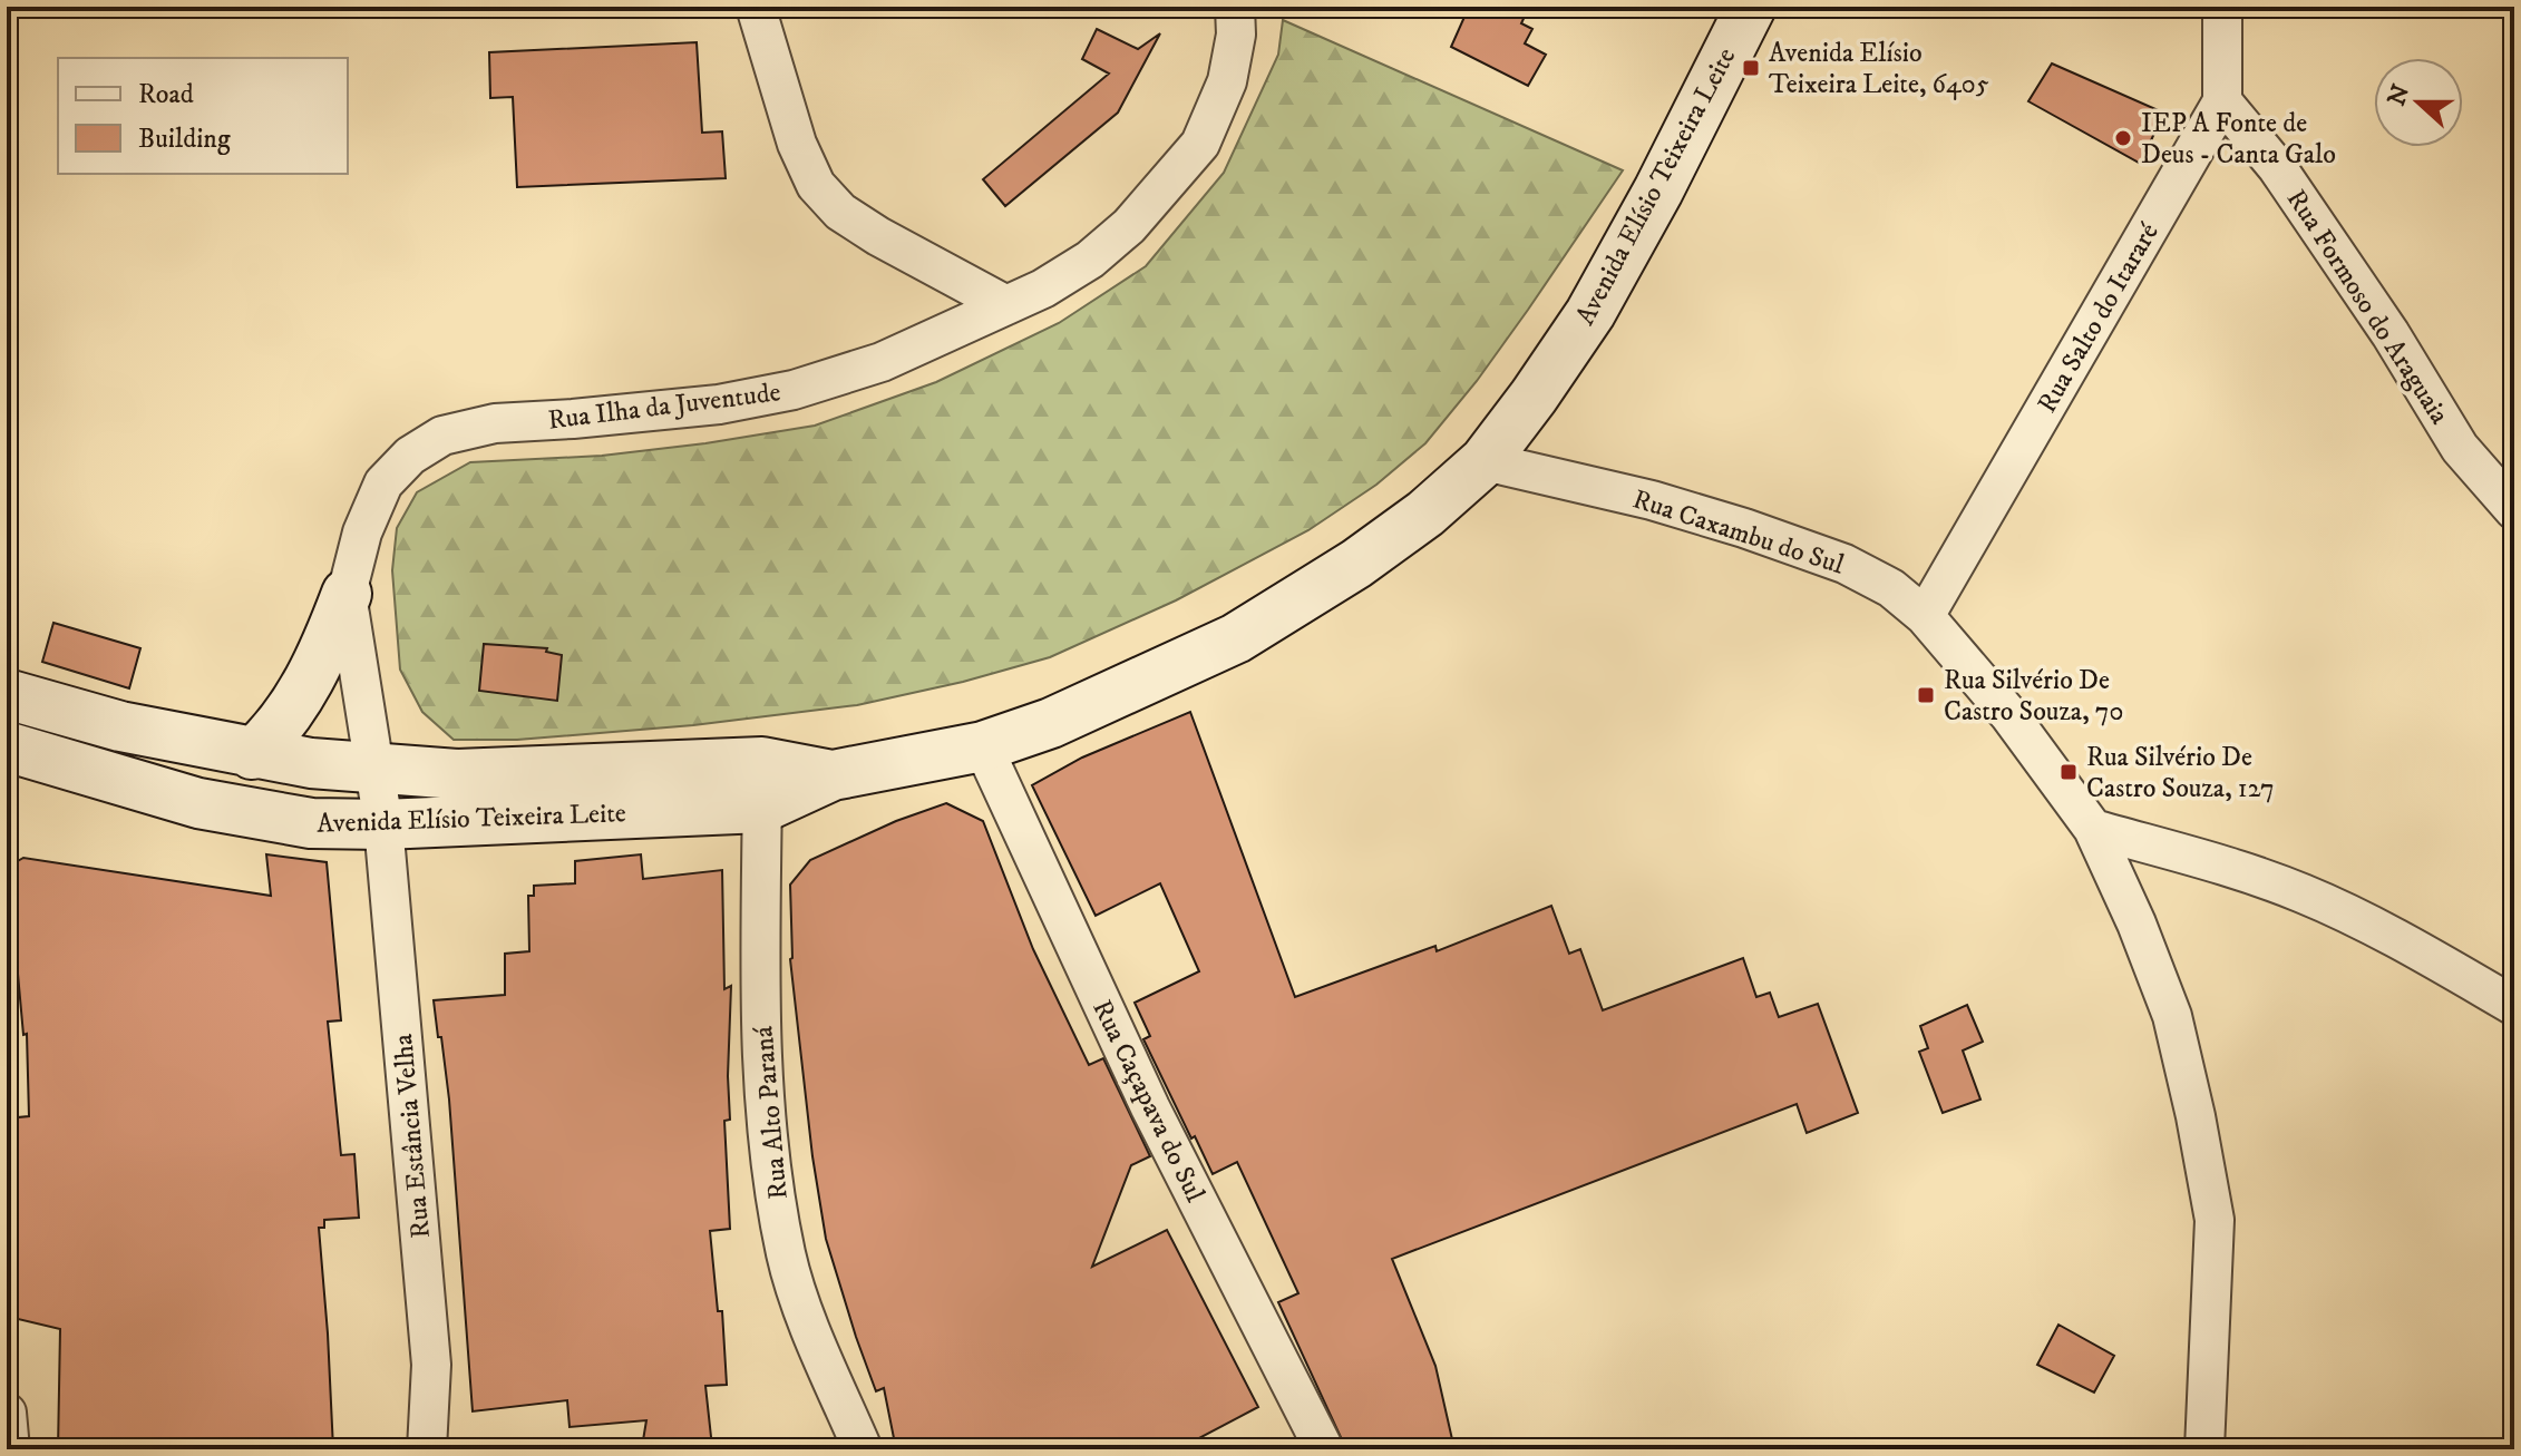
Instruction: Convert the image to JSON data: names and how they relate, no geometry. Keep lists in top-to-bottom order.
{
  "streets": {
    "main road": ["Avenida Elísio Teixeira Leite"],
    "street": [
      "Rua Formoso do Araguaia",
      "Rua Salto do Itararé",
      "Rua Ilha da Juventude",
      "Rua Caxambu do Sul",
      "Rua Caçapava do Sul",
      "Rua Alto Paraná",
      "Rua Estância Velha"
    ]
  },
  "crossings": [
    ["Avenida Elísio Teixeira Leite", "Rua Ilha da Juventude"],
    ["Avenida Elísio Teixeira Leite", "Rua Caxambu do Sul"],
    ["Avenida Elísio Teixeira Leite", "Rua Caçapava do Sul"],
    ["Avenida Elísio Teixeira Leite", "Rua Alto Paraná"],
    ["Avenida Elísio Teixeira Leite", "Rua Estância Velha"],
    ["Rua Formoso do Araguaia", "Rua Salto do Itararé"],
    ["Rua Salto do Itararé", "Rua Caxambu do Sul"],
    ["Rua Ilha da Juventude", "Rua Estância Velha"]
  ],
  "places": {
    "transit": ["Avenida Elísio Teixeira Leite, 6405", "Rua Silvério De Castro Souza, 70", "Rua Silvério De Castro Souza, 127"],
    "other": ["IEP A Fonte de Deus - Canta Galo"]
  },
  "legend": ["Road", "Building"],
  "north": "left"
}
